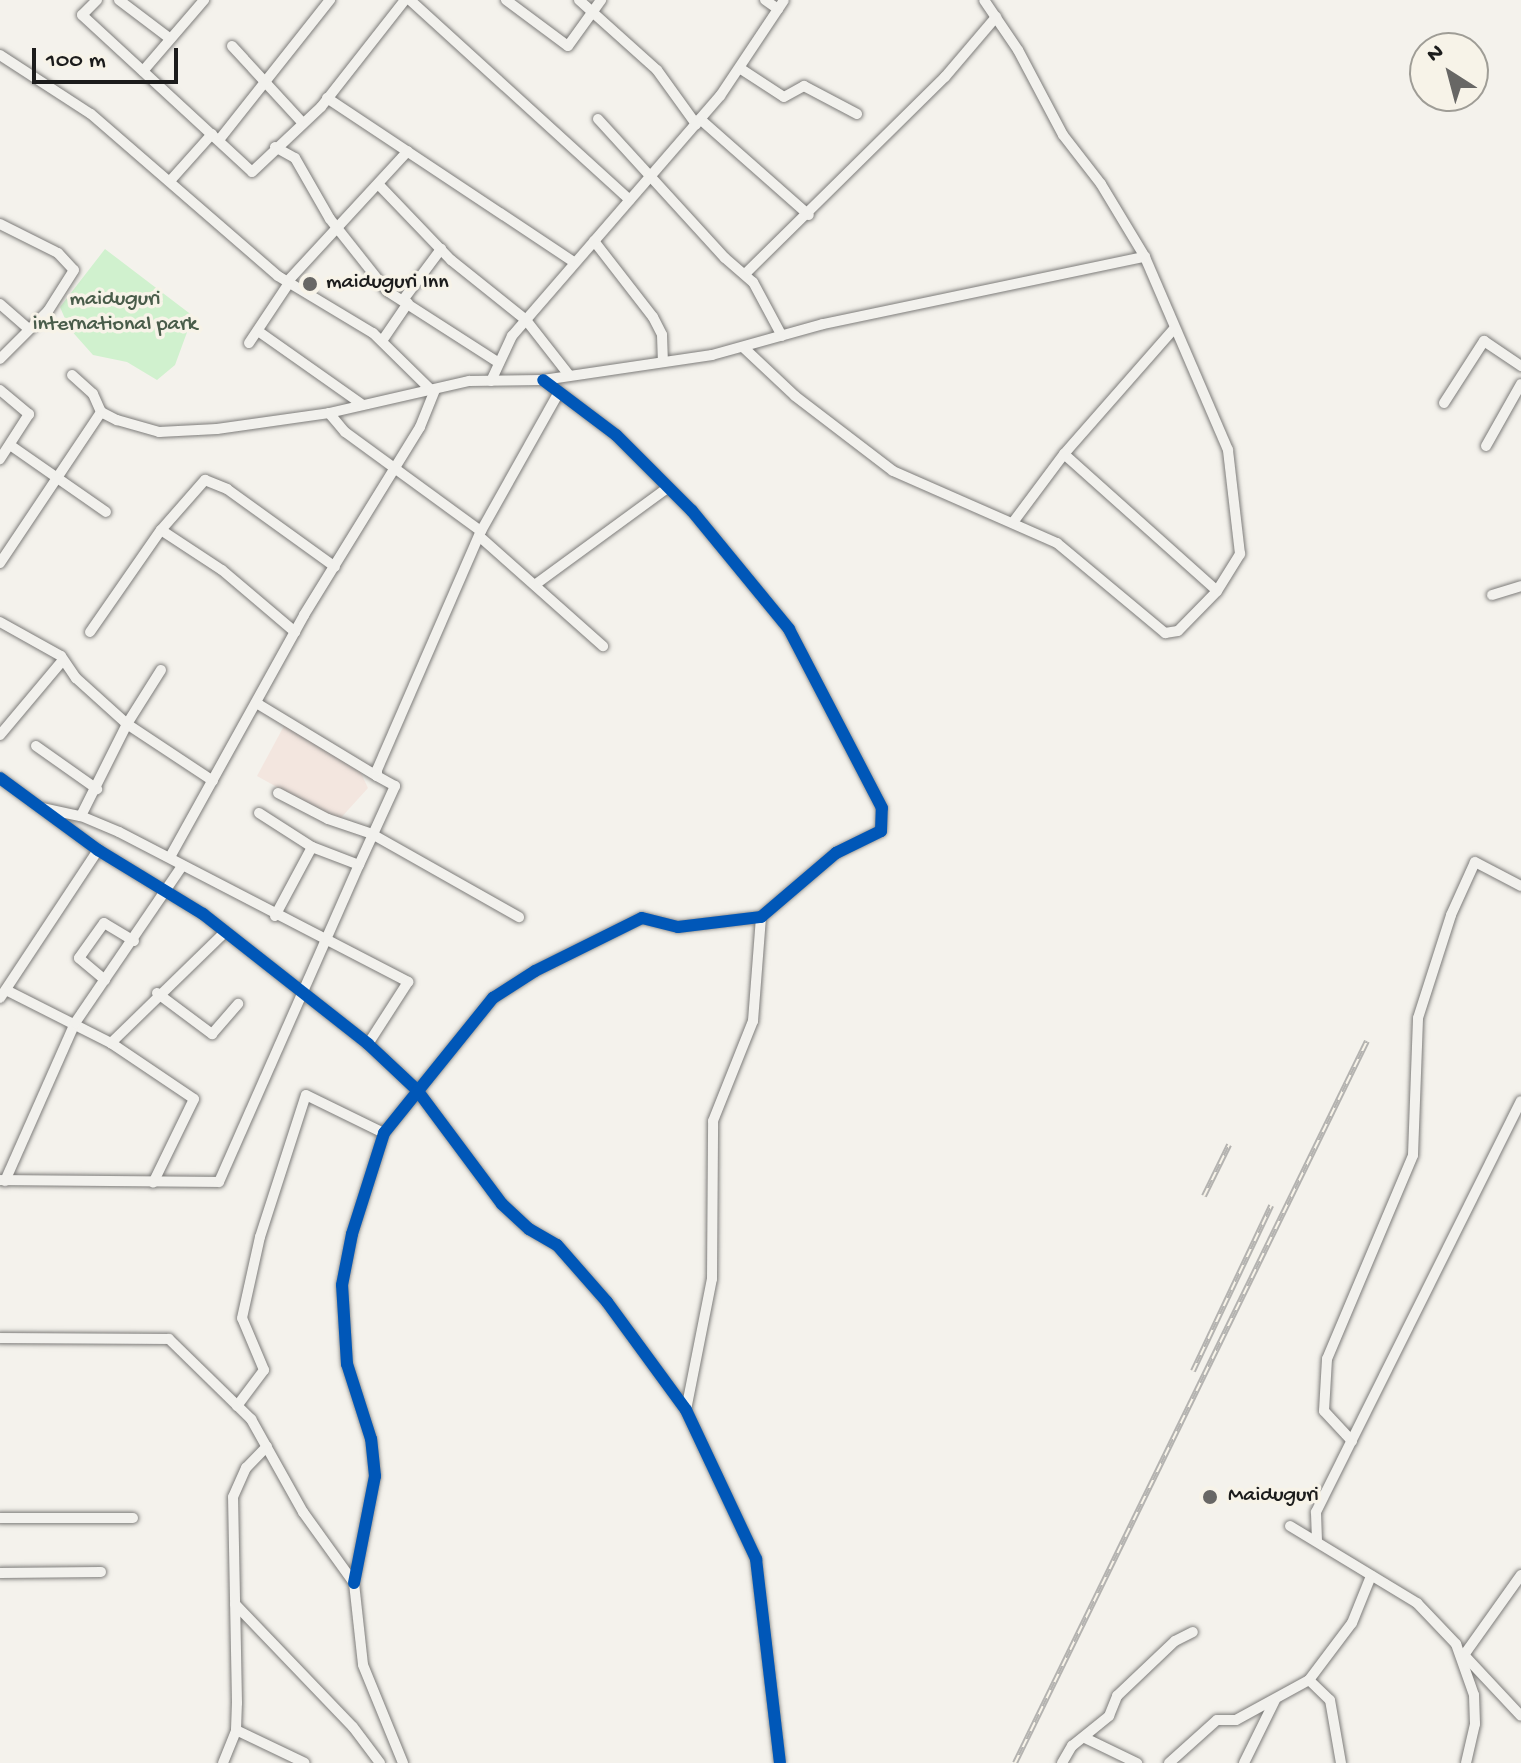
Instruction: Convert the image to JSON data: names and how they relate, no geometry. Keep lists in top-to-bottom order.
{
  "parks": ["maiduguri international park"],
  "places": ["maiduguri Inn", "Maiduguri"],
  "scale_bar": "100 m",
  "north": "top left"
}
